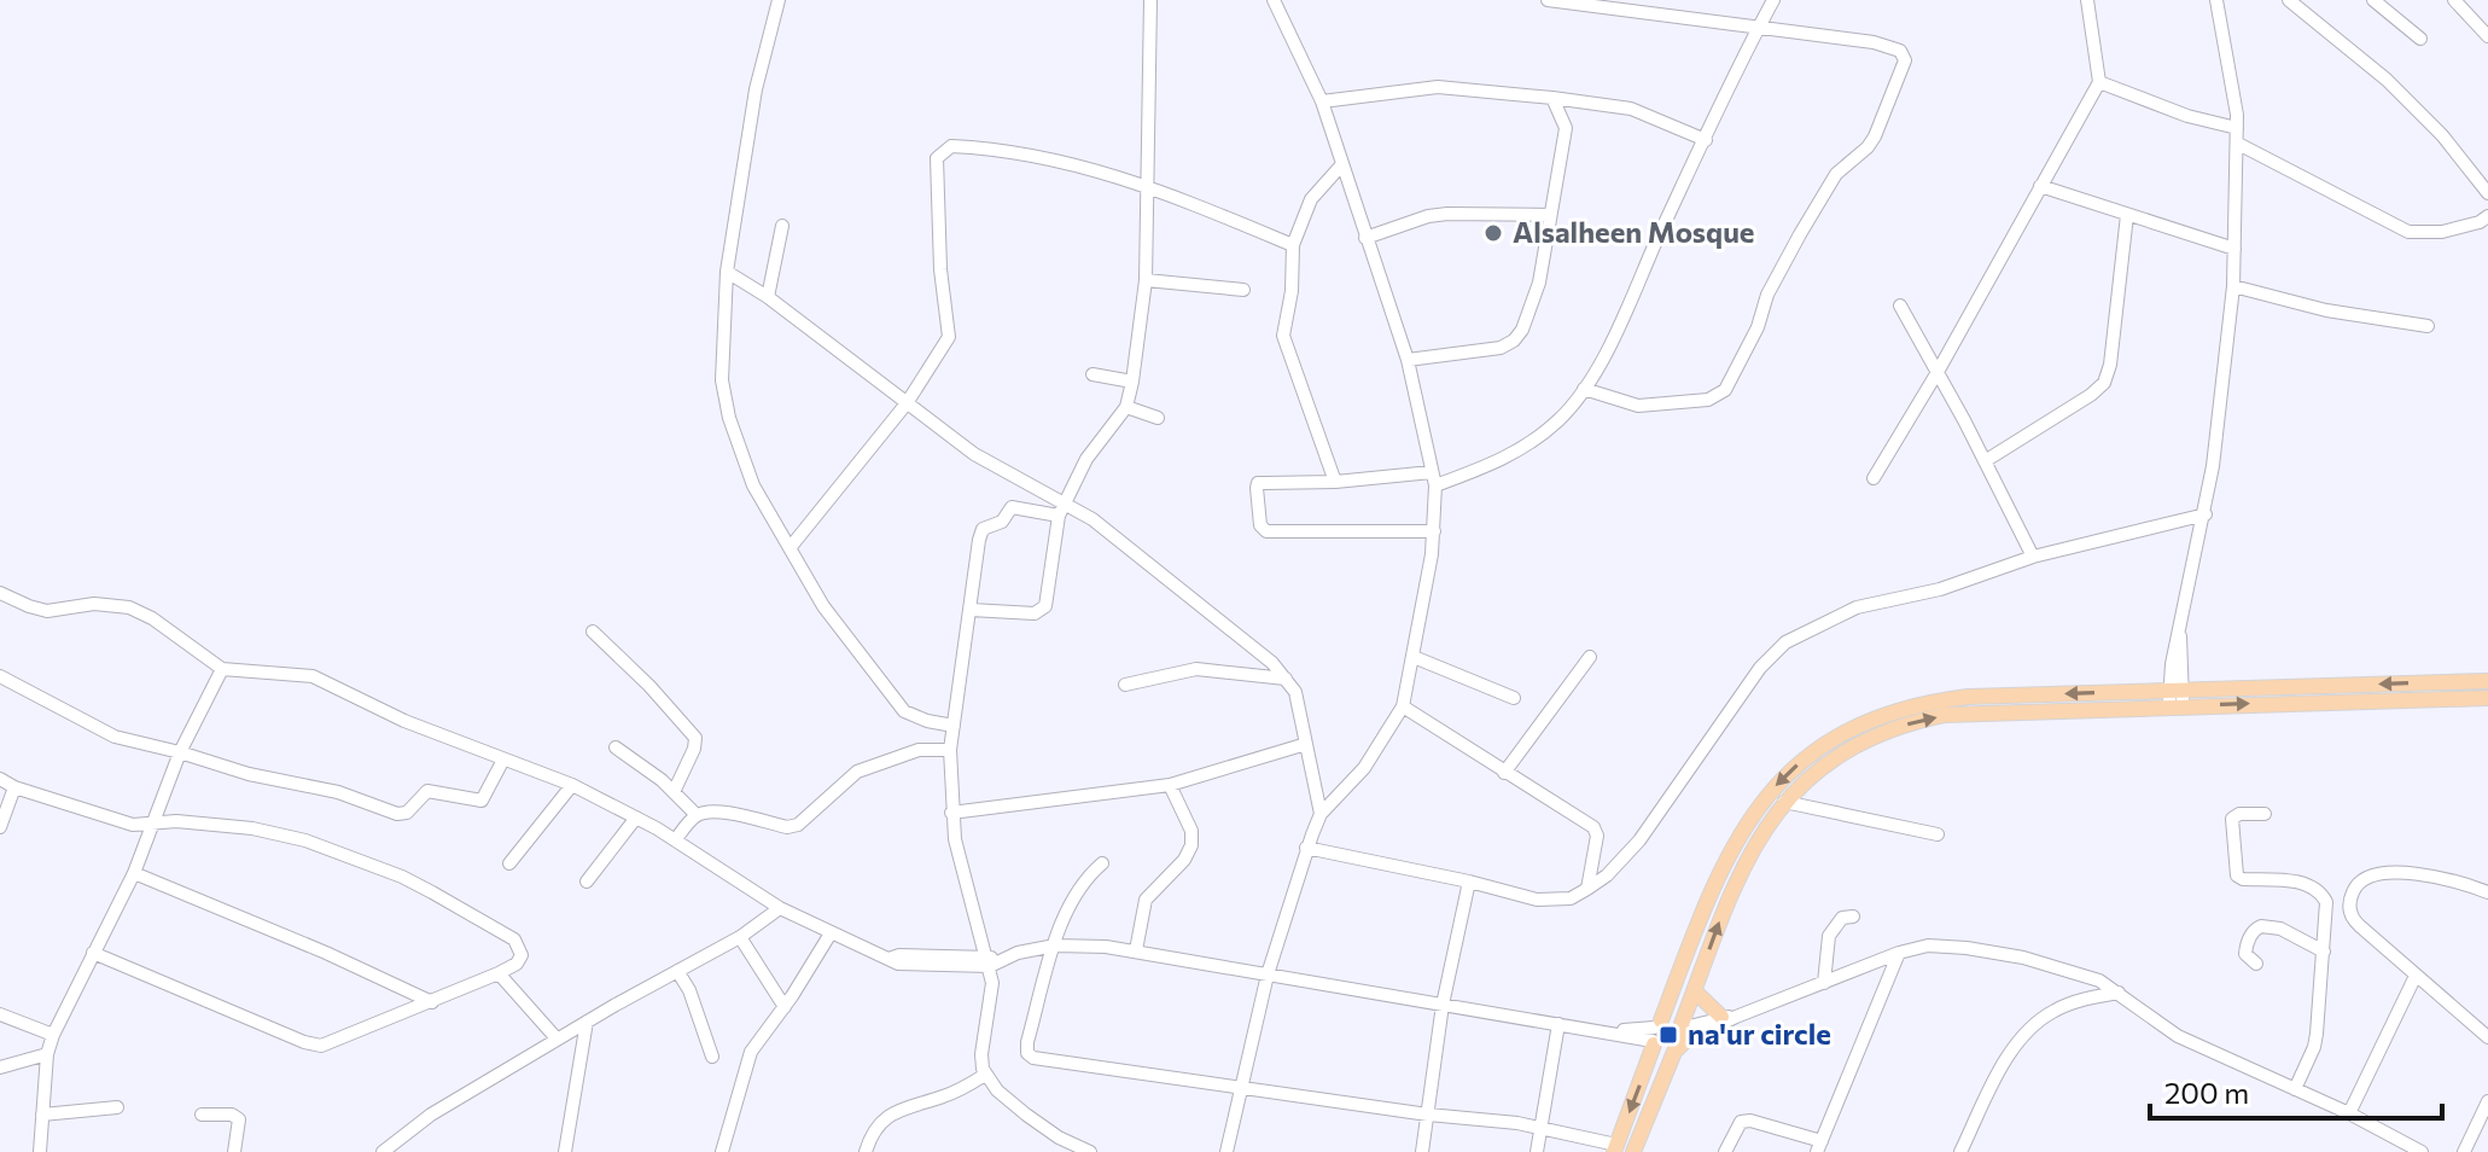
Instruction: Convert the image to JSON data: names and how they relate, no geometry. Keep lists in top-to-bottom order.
{
  "places": {
    "other": ["Alsalheen Mosque"],
    "transit": ["na'ur circle"]
  },
  "scale_bar": "200 m"
}
